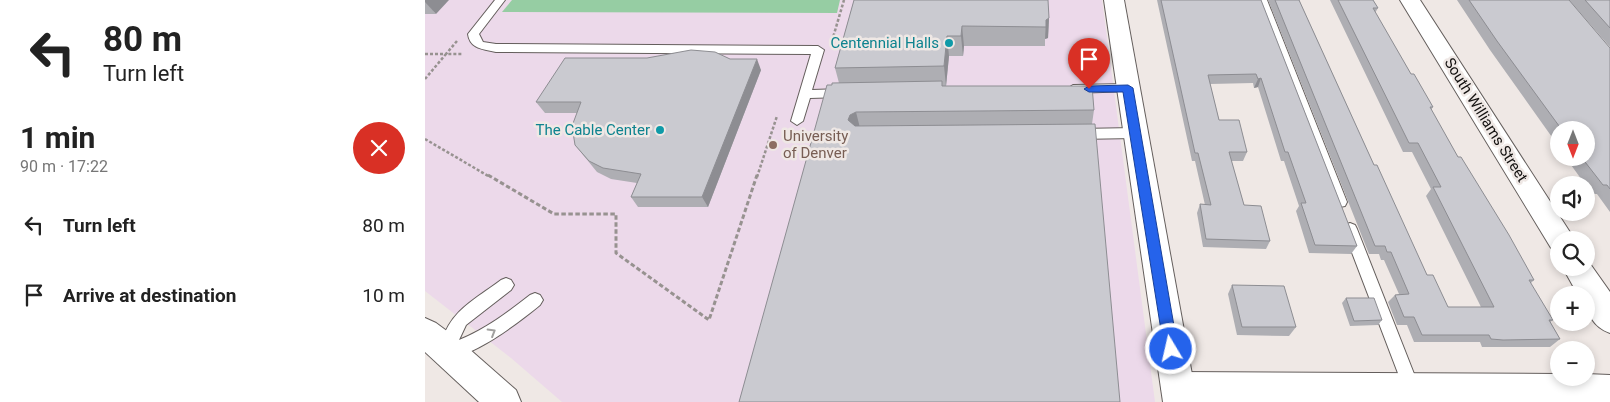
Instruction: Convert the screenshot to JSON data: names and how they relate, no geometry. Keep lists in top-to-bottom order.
{
  "streets": {
    "street": ["South Williams Street"]
  },
  "places": ["Centennial Halls", "The Cable Center", "University of Denver"],
  "north": "bottom",
  "page": {
    "turn": ["80 m", "Turn left"],
    "heading": ["1 min", "90 m · 17:22"],
    "map_buttons": ["+", "−"],
    "list": [
      {
        "name": "Turn left",
        "value": "80 m"
      },
      {
        "name": "Arrive at destination",
        "value": "10 m"
      }
    ]
  }
}
